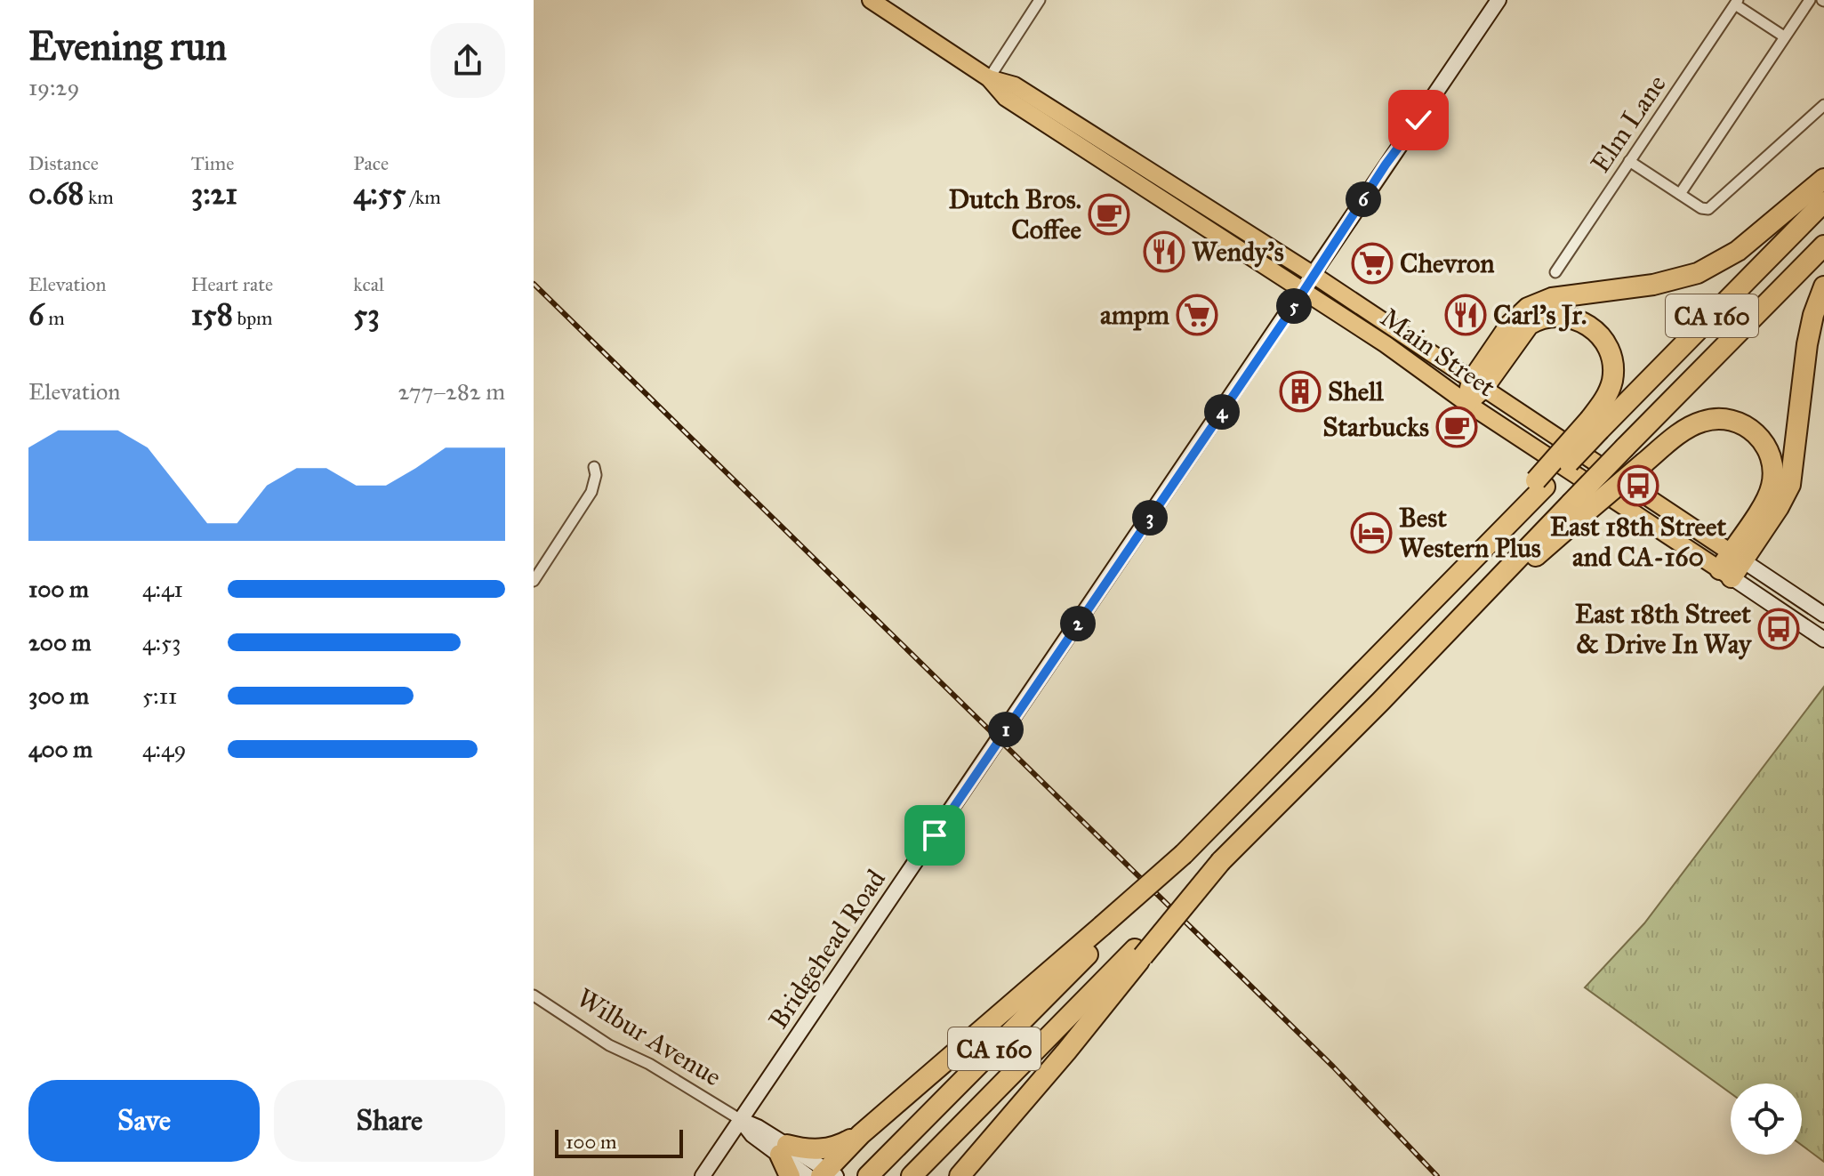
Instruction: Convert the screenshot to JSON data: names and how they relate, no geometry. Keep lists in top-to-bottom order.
{
  "streets": {
    "highway": ["CA 160"],
    "main road": ["Main Street"],
    "street": ["Elm Lane", "Bridgehead Road", "Wilbur Avenue"]
  },
  "crossings": [
    ["Main Street", "Bridgehead Road"],
    ["Bridgehead Road", "Wilbur Avenue"]
  ],
  "places": {
    "cafe": ["Dutch Bros. Coffee", "Starbucks"],
    "restaurant": ["Wendy's", "Carl's Jr."],
    "supermarket": ["Chevron", "ampm"],
    "building": ["Shell"],
    "bus stop": ["East 18th Street and CA-160", "East 18th Street & Drive In Way"],
    "hotel": ["Best Western Plus"]
  },
  "scale_bar": "100 m",
  "page": {
    "heading": ["Evening run", "19:29"],
    "stats": [
      ["Distance", "0.68 km"],
      ["Time", "3:21"],
      ["Pace", "4:55 /km"],
      ["Elevation", "6 m"],
      ["Heart rate", "158 bpm"],
      ["kcal", "53"]
    ],
    "pins": [
      "6",
      "5",
      "4",
      "3",
      "2",
      "1"
    ],
    "chart": ["Elevation", "277–282 m"],
    "list": [
      {
        "name": "100 m",
        "note": "4:41"
      },
      {
        "name": "200 m",
        "note": "4:53"
      },
      {
        "name": "300 m",
        "note": "5:11"
      },
      {
        "name": "400 m",
        "note": "4:49"
      }
    ],
    "buttons": ["Save", "Share"],
    "scale": "100 m"
  }
}
